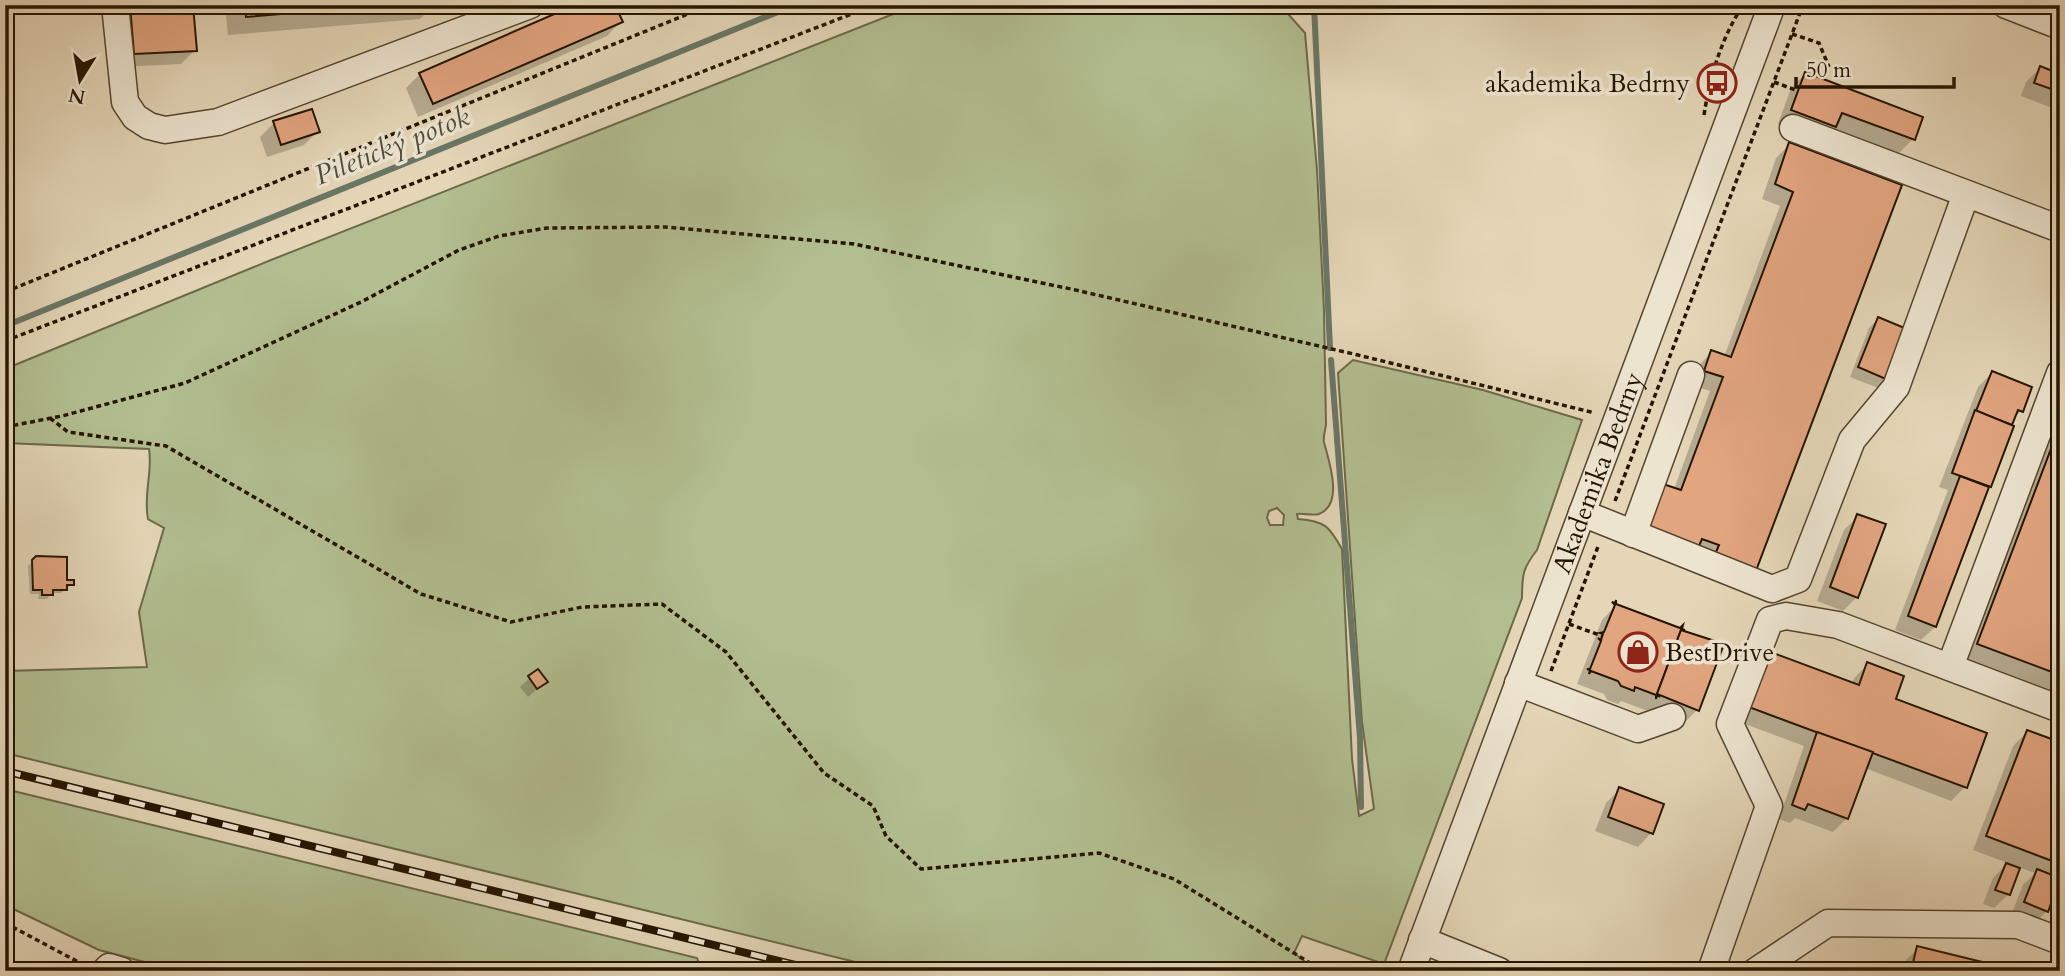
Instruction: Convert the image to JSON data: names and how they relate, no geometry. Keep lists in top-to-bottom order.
{
  "streets": {
    "street": ["Akademika Bedrny"]
  },
  "water": ["Piletický potok"],
  "places": {
    "bus stop": ["akademika Bedrny"],
    "shop": ["BestDrive"]
  },
  "scale_bar": "50 m",
  "north": "bottom"
}
